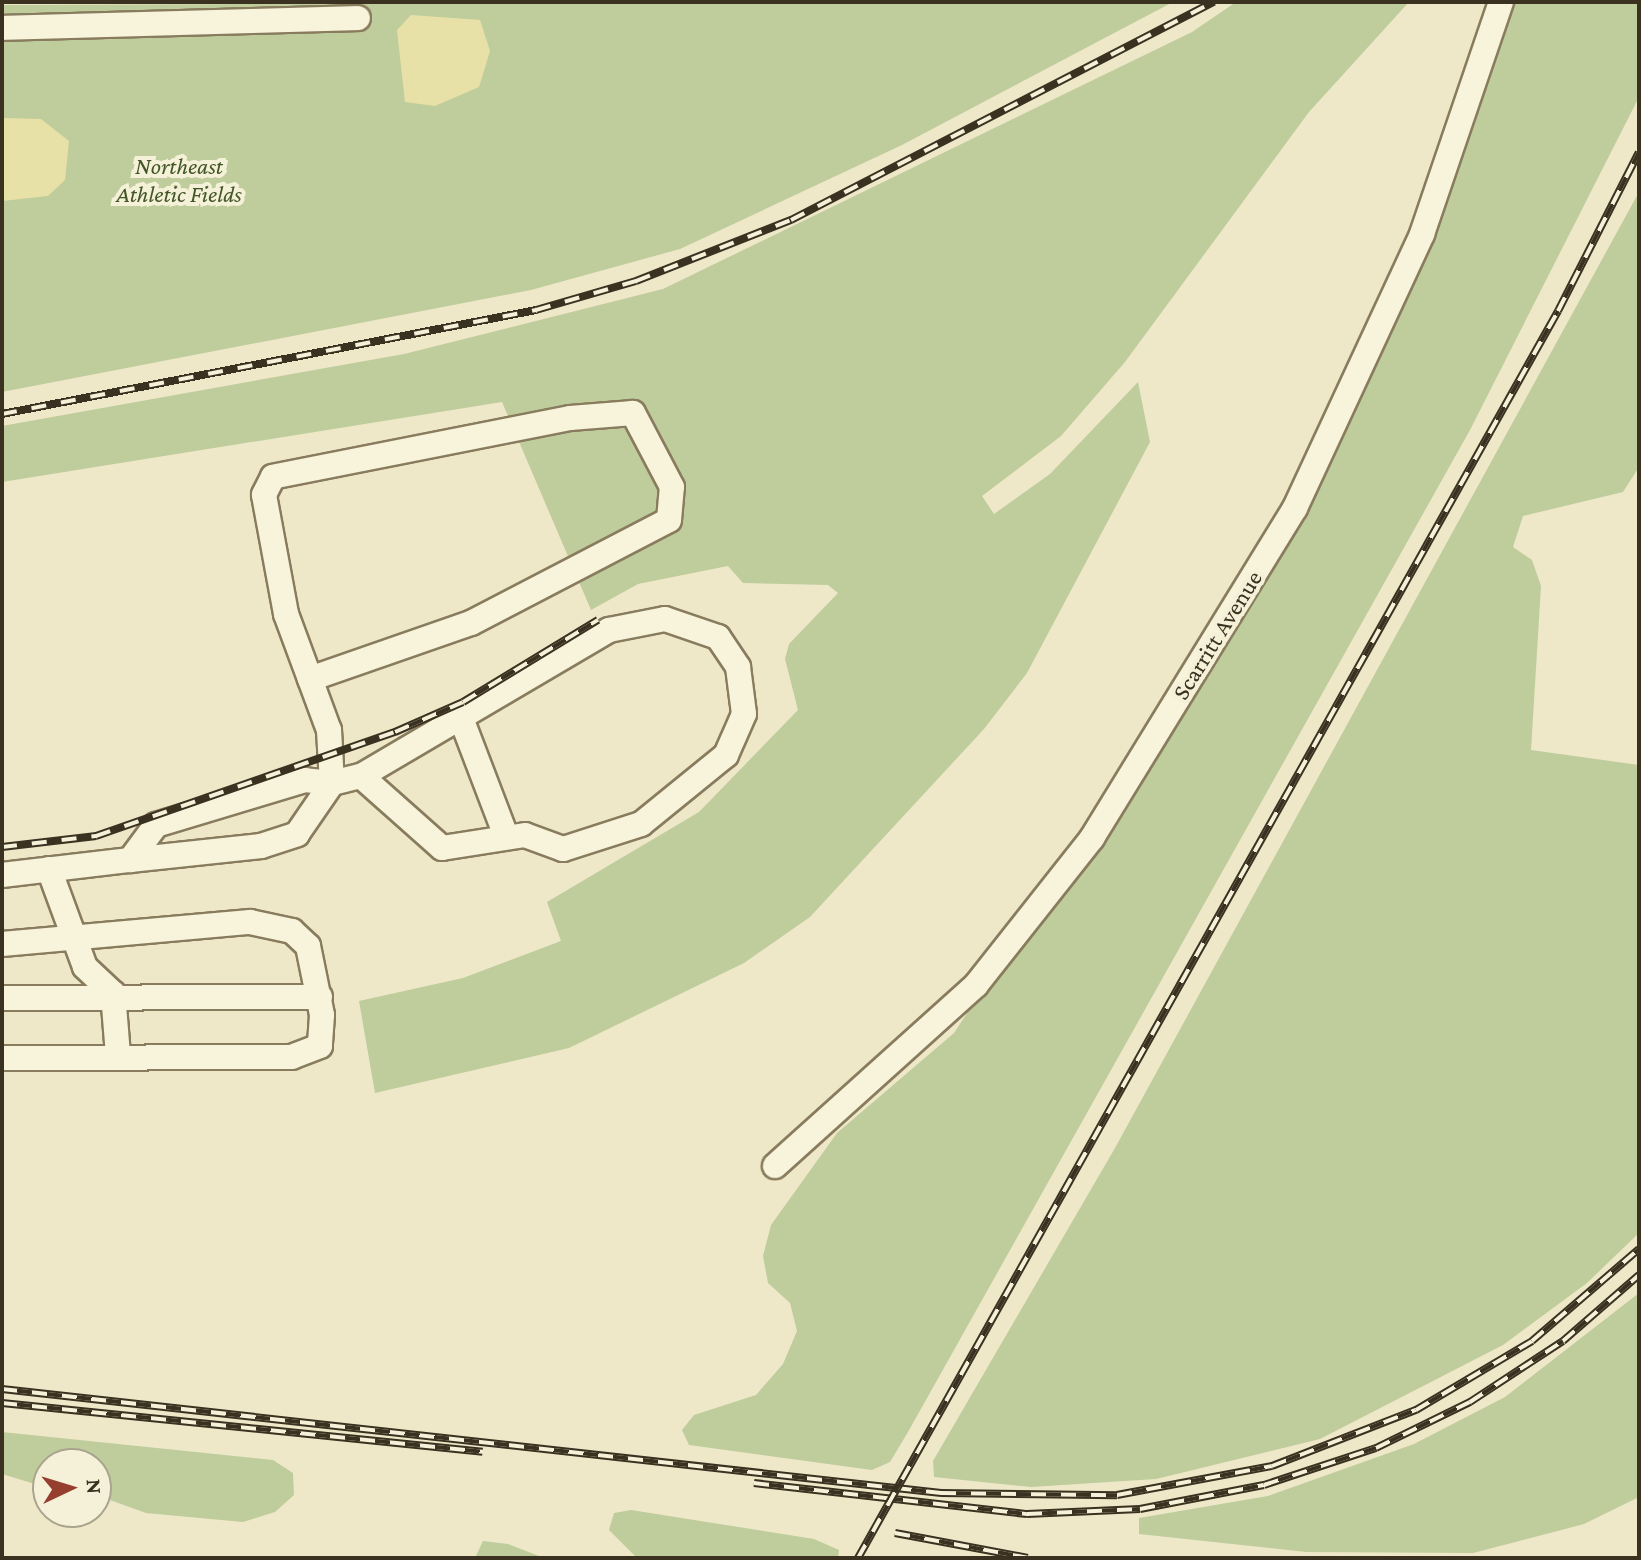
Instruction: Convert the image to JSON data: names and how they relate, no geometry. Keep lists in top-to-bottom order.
{
  "streets": {
    "lane": ["Scarritt Avenue"]
  },
  "parks": ["Northeast Athletic Fields"],
  "north": "right"
}
